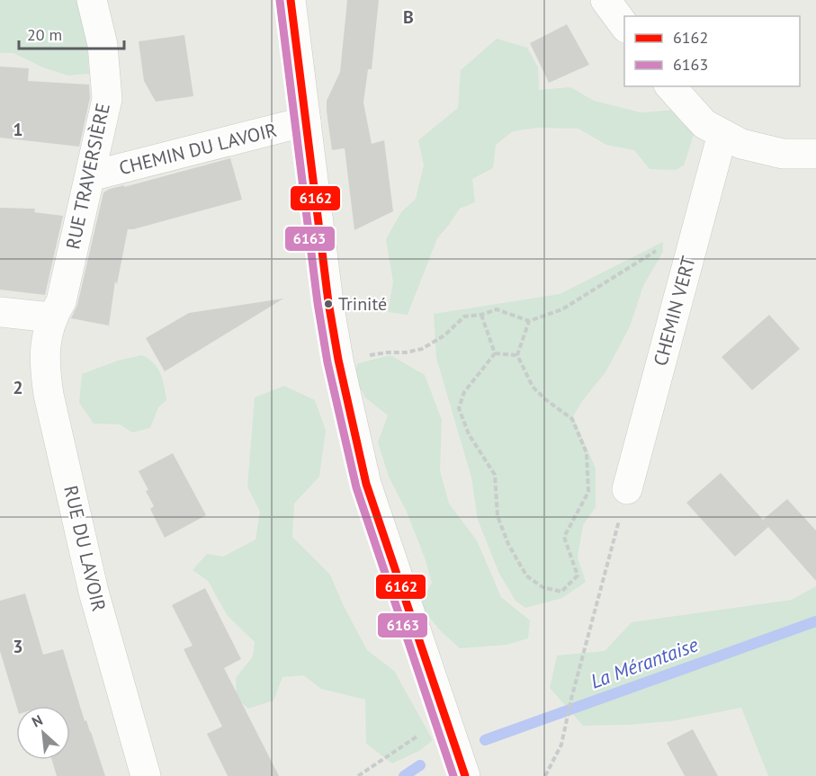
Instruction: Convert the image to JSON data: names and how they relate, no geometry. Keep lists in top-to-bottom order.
{
  "streets": {
    "street": [
      "CHEMIN DU LAVOIR",
      "RUE TRAVERSIÈRE",
      "CHEMIN VERT",
      "RUE DU LAVOIR"
    ]
  },
  "crossings": [
    ["CHEMIN DU LAVOIR", "RUE TRAVERSIÈRE"],
    ["RUE TRAVERSIÈRE", "RUE DU LAVOIR"]
  ],
  "water": ["La Mérantaise"],
  "places": ["Trinité"],
  "lines": ["transit line 6162", "transit line 6163"],
  "legend": ["6162", "6163"],
  "scale_bar": "20 m",
  "north": "top left",
  "grid": {
    "columns": ["B"],
    "rows": ["1", "2", "3"]
  }
}
